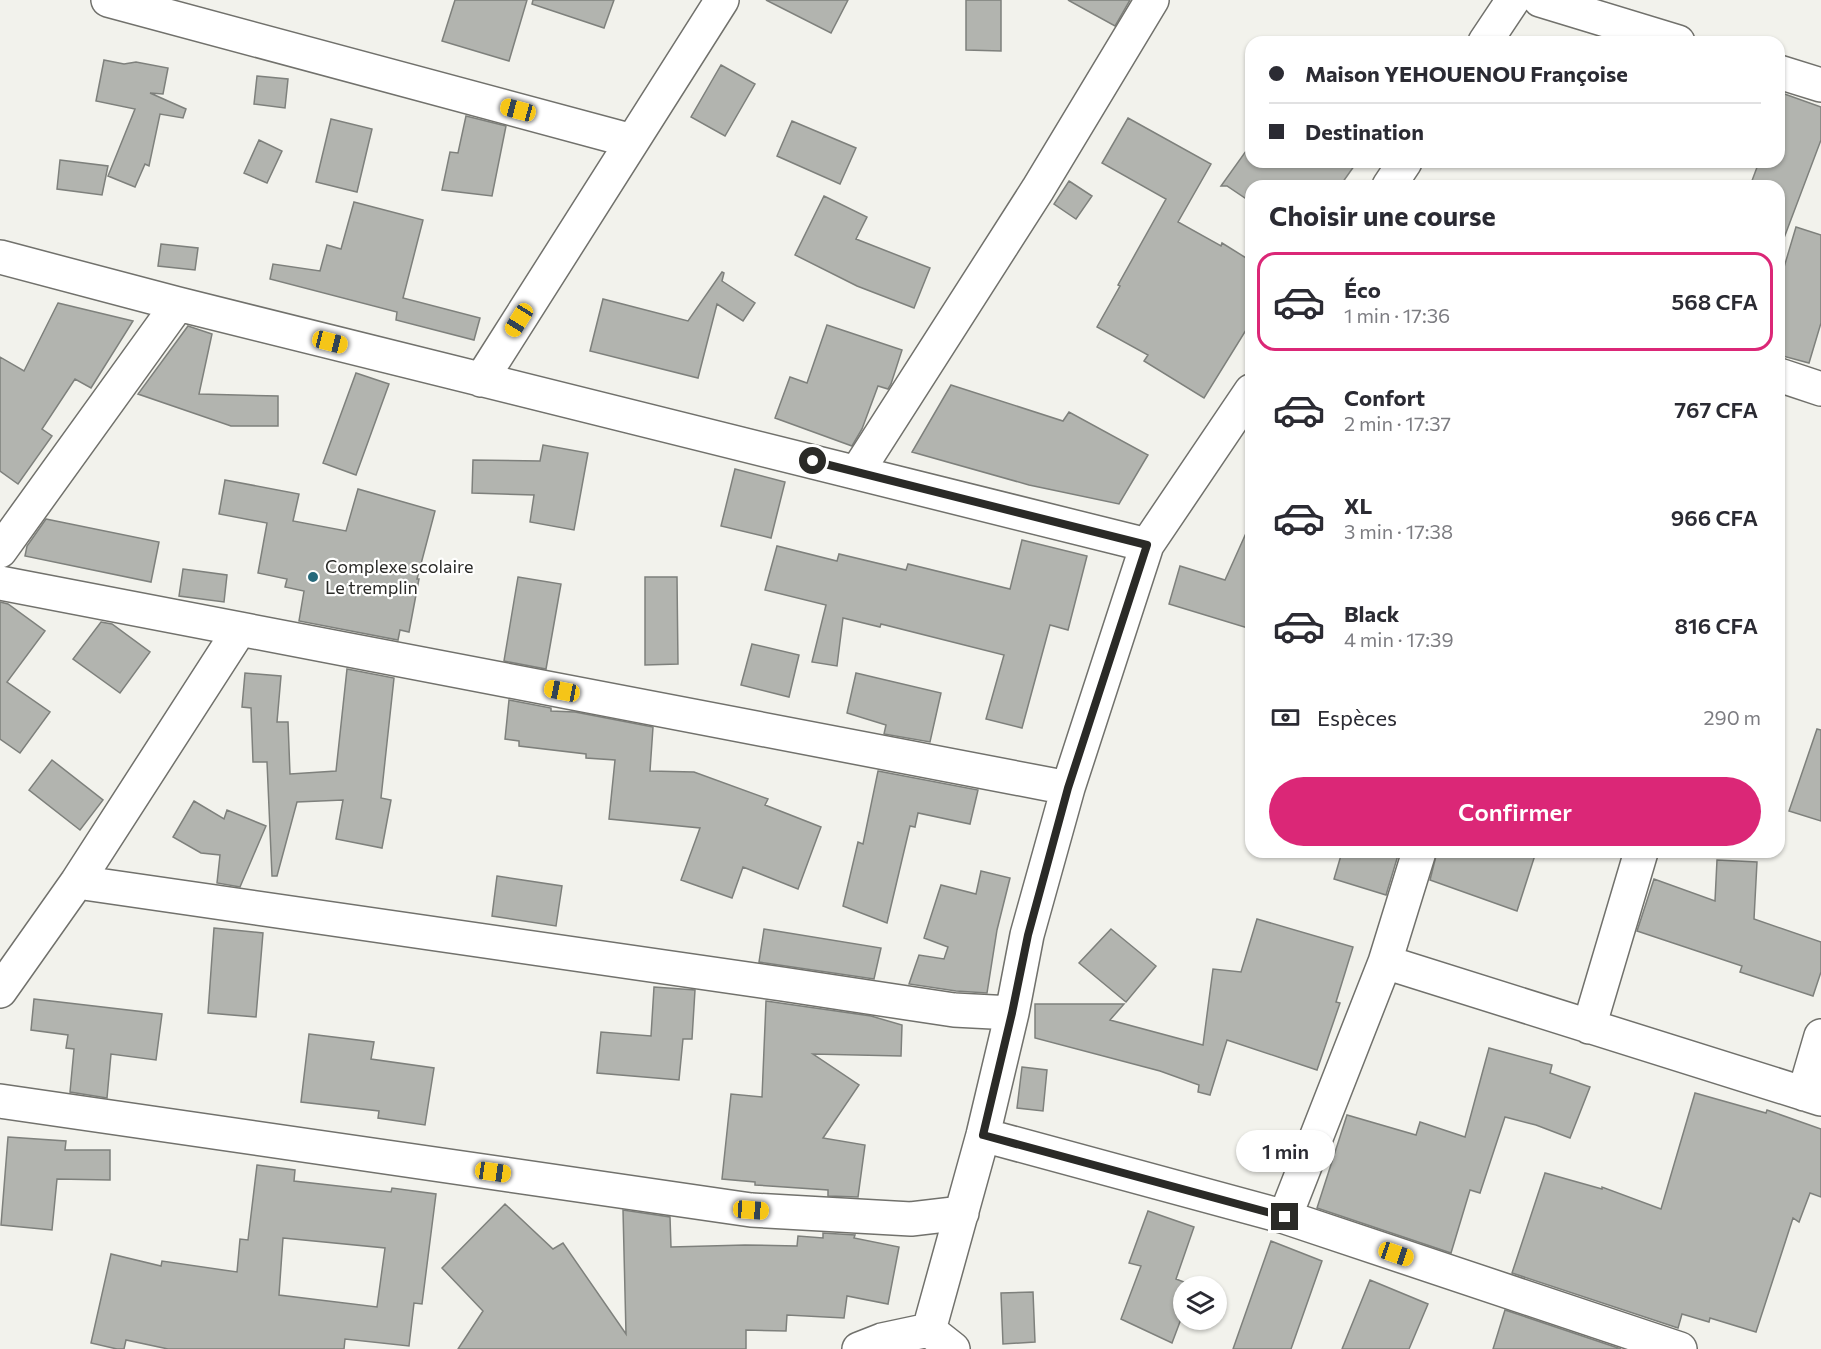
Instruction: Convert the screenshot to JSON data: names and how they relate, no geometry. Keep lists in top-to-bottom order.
{
  "places": ["Complexe scolaire Le tremplin"],
  "page": {
    "banner": ["Maison YEHOUENOU Françoise", "Destination"],
    "heading": "Choisir une course",
    "list": [
      {
        "name": "Éco",
        "note": "1 min · 17:36",
        "value": "568 CFA"
      },
      {
        "name": "Confort",
        "note": "2 min · 17:37",
        "value": "767 CFA"
      },
      {
        "name": "XL",
        "note": "3 min · 17:38",
        "value": "966 CFA"
      },
      {
        "name": "Black",
        "note": "4 min · 17:39",
        "value": "816 CFA"
      }
    ],
    "pay": ["Espèces", "290 m"],
    "buttons": "Confirmer",
    "bubble": "1 min"
  }
}
